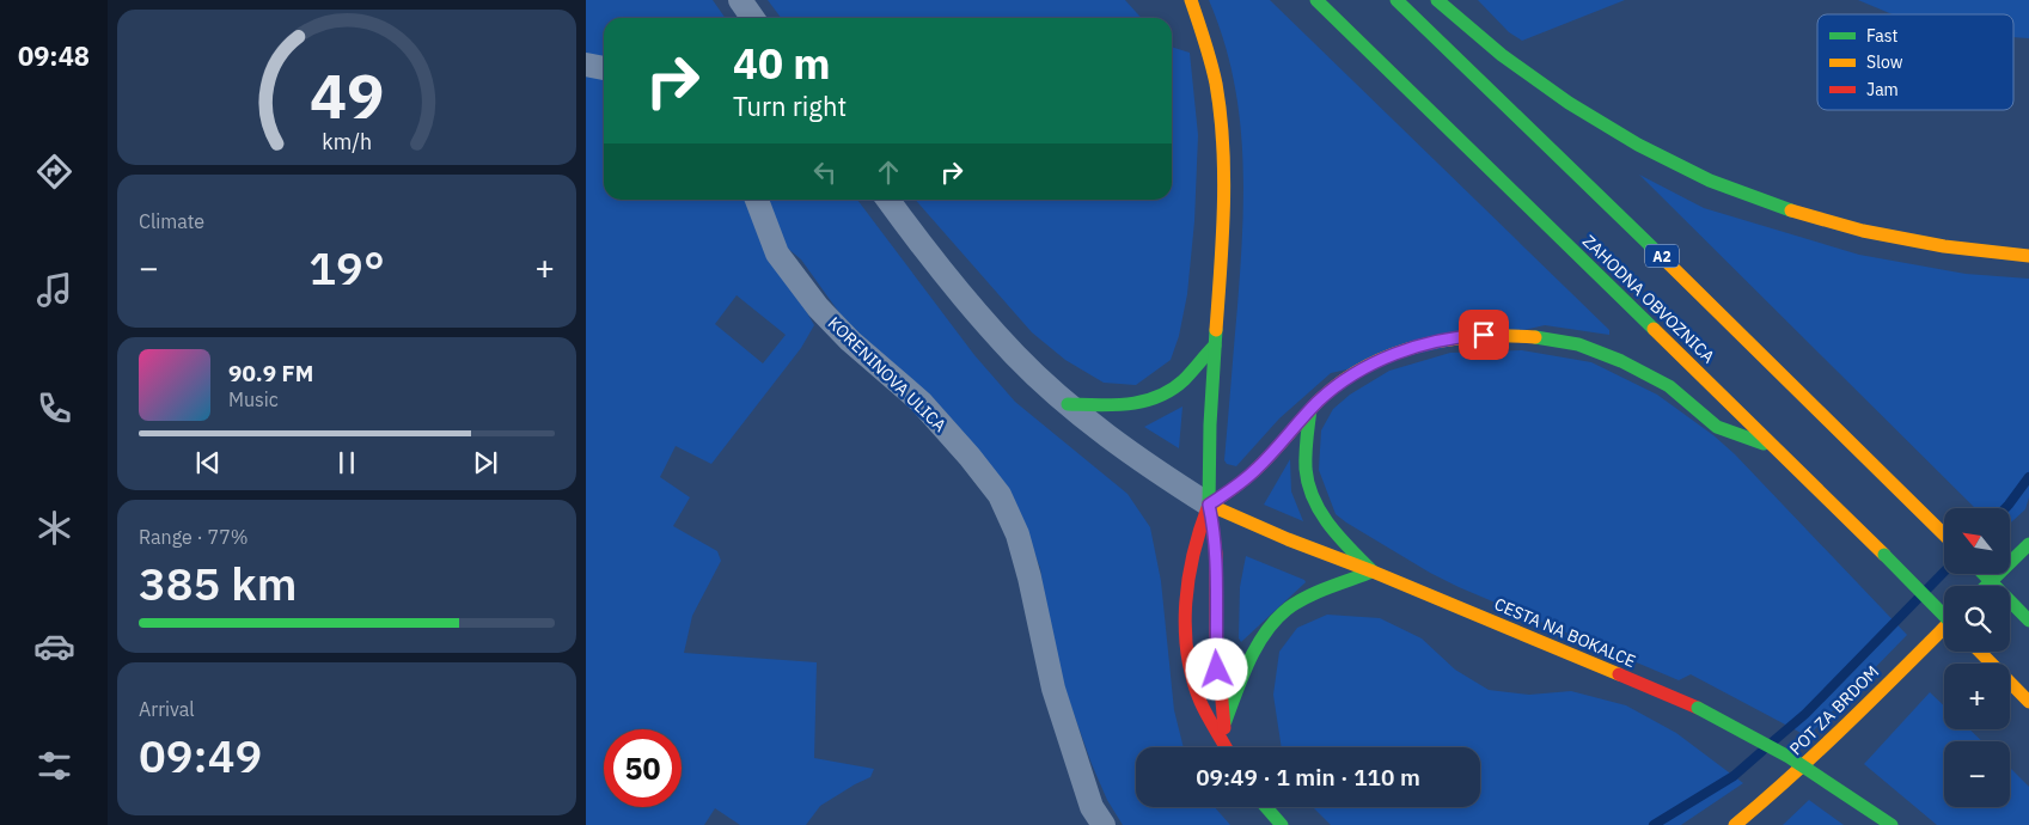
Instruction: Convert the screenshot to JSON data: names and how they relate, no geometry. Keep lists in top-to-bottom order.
{
  "streets": {
    "main road": [
      "A2",
      "ZAHODNA OBVOZNICA",
      "CESTA NA BOKALCE",
      "POT ZA BRDOM"
    ],
    "street": ["KORENINOVA ULICA"]
  },
  "legend": ["Fast", "Slow", "Jam"],
  "north": "top left",
  "page": {
    "tabs": "09:48",
    "turn": ["40 m", "Turn right"],
    "tile": [
      "Climate",
      ["Range · 77%", "385 km"],
      ["Arrival", "09:49"]
    ],
    "heat": ["−", "19°", "+"],
    "song": ["90.9 FM", "Music"],
    "map_buttons": ["+", "−"],
    "limit": "50",
    "trip": "09:49 · 1 min · 110 m",
    "gauge": ["49", "km/h"]
  }
}
